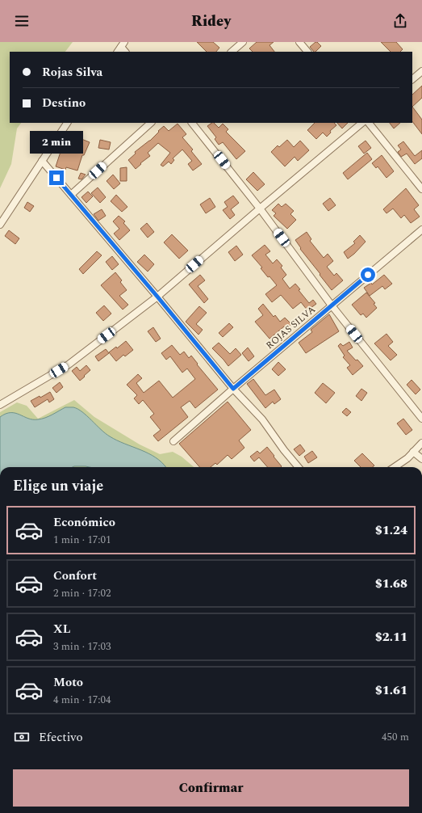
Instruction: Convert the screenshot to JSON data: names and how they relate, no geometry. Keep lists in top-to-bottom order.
{
  "streets": {
    "street": ["ROJAS SILVA"]
  },
  "page": {
    "header": "Ridey",
    "banner": ["Rojas Silva", "Destino"],
    "bubble": "2 min",
    "heading": "Elige un viaje",
    "list": [
      {
        "name": "Económico",
        "note": "1 min · 17:01",
        "value": "$1.24"
      },
      {
        "name": "Confort",
        "note": "2 min · 17:02",
        "value": "$1.68"
      },
      {
        "name": "XL",
        "note": "3 min · 17:03",
        "value": "$2.11"
      },
      {
        "name": "Moto",
        "note": "4 min · 17:04",
        "value": "$1.61"
      }
    ],
    "pay": ["Efectivo", "450 m"],
    "buttons": "Confirmar"
  }
}
